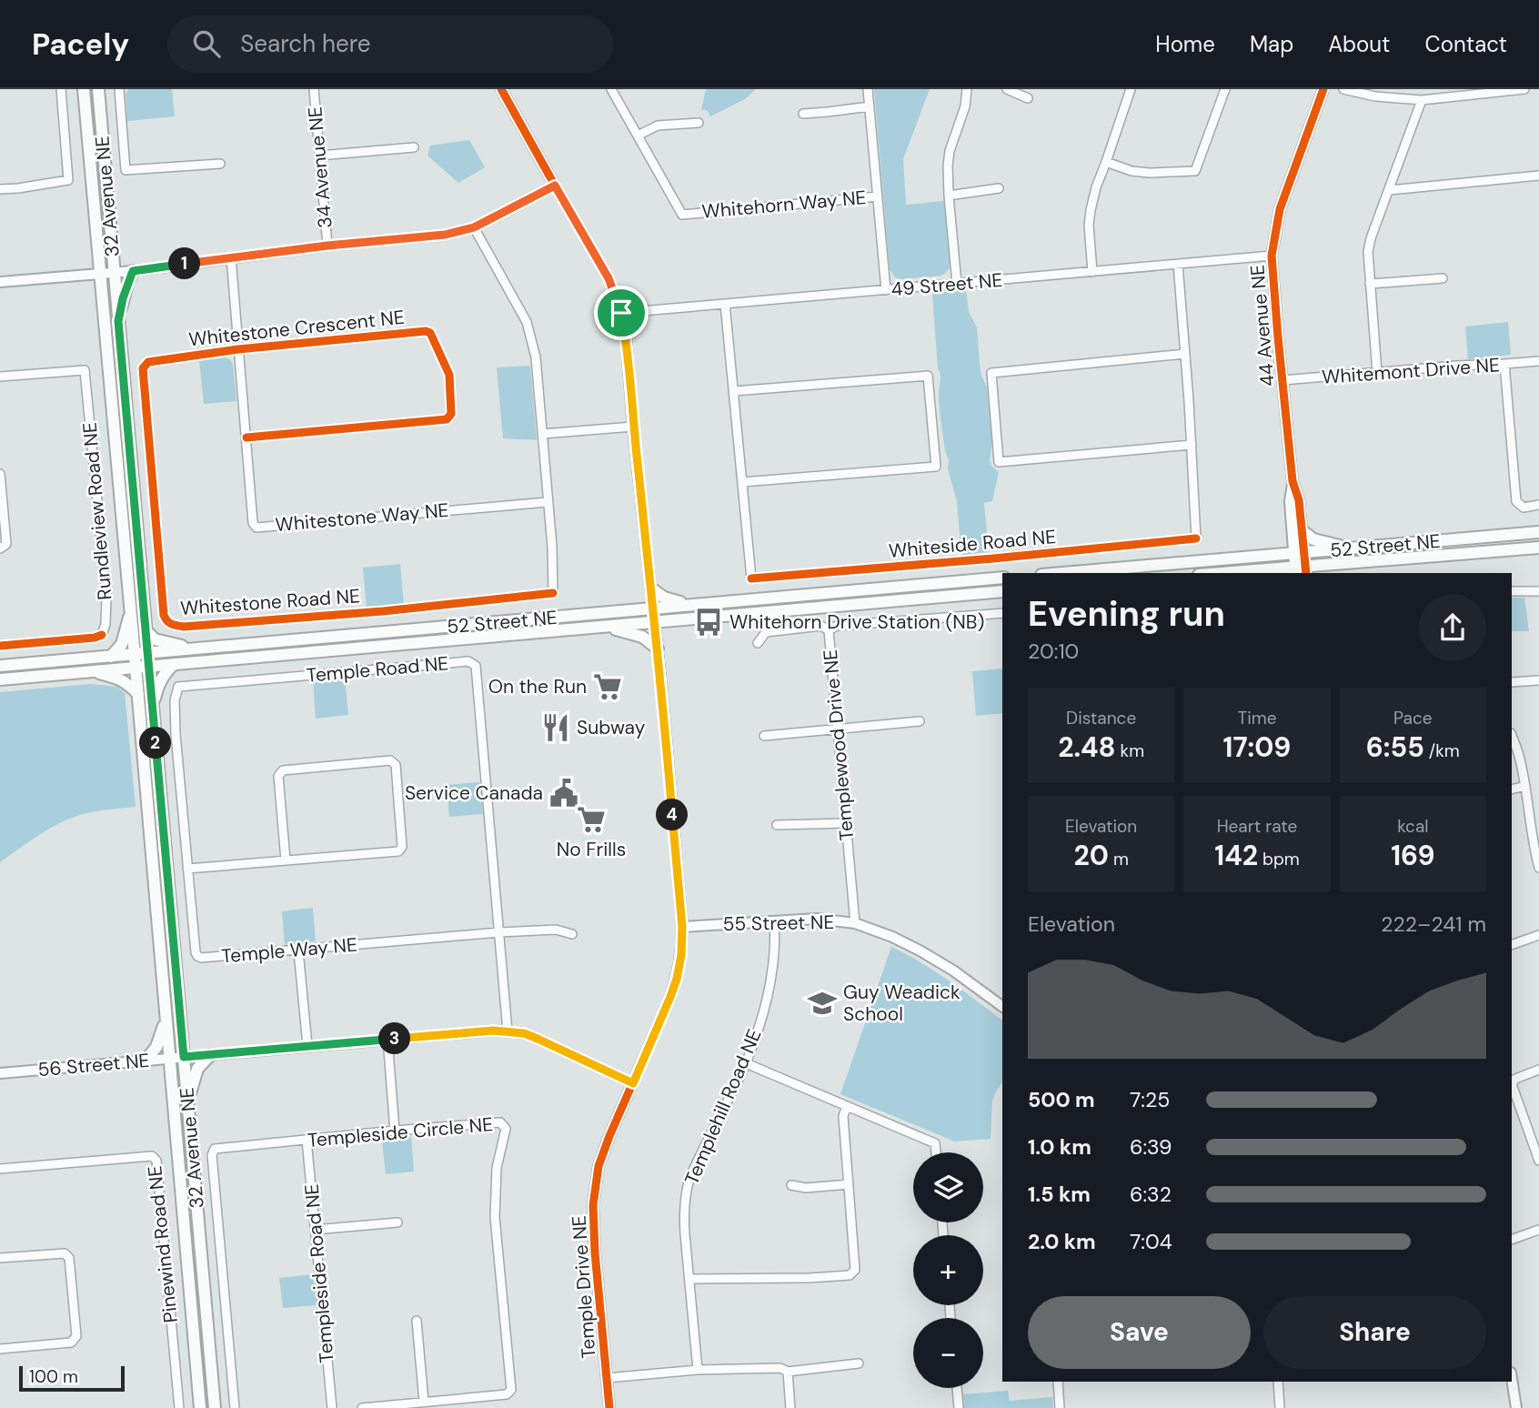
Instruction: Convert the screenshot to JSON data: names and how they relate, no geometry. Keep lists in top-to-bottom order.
{
  "streets": {
    "main road": ["32 Avenue NE", "52 Street NE"],
    "street": [
      "34 Avenue NE",
      "Whitehorn Way NE",
      "49 Street NE",
      "44 Avenue NE",
      "Whitestone Crescent NE",
      "Whitemont Drive NE",
      "Rundleview Road NE",
      "Whitestone Way NE",
      "Whiteside Road NE",
      "Whitestone Road NE",
      "Temple Road NE",
      "Templewood Drive NE",
      "55 Street NE",
      "Temple Way NE",
      "56 Street NE",
      "Templehill Road NE",
      "Templeside Circle NE",
      "Pinewind Road NE",
      "Templeside Road NE",
      "Temple Drive NE"
    ]
  },
  "crossings": [
    ["32 Avenue NE", "52 Street NE"],
    ["32 Avenue NE", "56 Street NE"],
    ["49 Street NE", "44 Avenue NE"],
    ["49 Street NE", "Whiteside Road NE"],
    ["49 Street NE", "Temple Drive NE"],
    ["44 Avenue NE", "Whitemont Drive NE"],
    ["44 Avenue NE", "52 Street NE"],
    ["Whitestone Crescent NE", "Whitestone Way NE"],
    ["Whitestone Crescent NE", "Whitestone Road NE"],
    ["Whitestone Way NE", "Whitestone Road NE"],
    ["52 Street NE", "Temple Drive NE"],
    ["Temple Road NE", "Temple Way NE"],
    ["Temple Road NE", "56 Street NE"],
    ["Templewood Drive NE", "55 Street NE"],
    ["55 Street NE", "Templehill Road NE"],
    ["55 Street NE", "Temple Drive NE"],
    ["56 Street NE", "Temple Drive NE"],
    ["Templeside Circle NE", "Templeside Road NE"]
  ],
  "places": {
    "bus stop": ["Whitehorn Drive Station (NB)"],
    "supermarket": ["On the Run", "No Frills"],
    "restaurant": ["Subway"],
    "public building": ["Service Canada"],
    "school or university": ["Guy Weadick School"]
  },
  "scale_bar": "100 m",
  "page": {
    "header": "Pacely",
    "search": "Search here",
    "nav": [
      "Home",
      "Map",
      "About",
      "Contact"
    ],
    "pins": [
      "1",
      "2",
      "4",
      "3"
    ],
    "heading": ["Evening run", "20:10"],
    "stats": [
      ["Distance", "2.48 km"],
      ["Time", "17:09"],
      ["Pace", "6:55 /km"],
      ["Elevation", "20 m"],
      ["Heart rate", "142 bpm"],
      ["kcal", "169"]
    ],
    "chart": ["Elevation", "222–241 m"],
    "list": [
      {
        "name": "500 m",
        "note": "7:25"
      },
      {
        "name": "1.0 km",
        "note": "6:39"
      },
      {
        "name": "1.5 km",
        "note": "6:32"
      },
      {
        "name": "2.0 km",
        "note": "7:04"
      }
    ],
    "map_buttons": ["+", "−"],
    "buttons": ["Save", "Share"],
    "scale": "100 m"
  }
}
